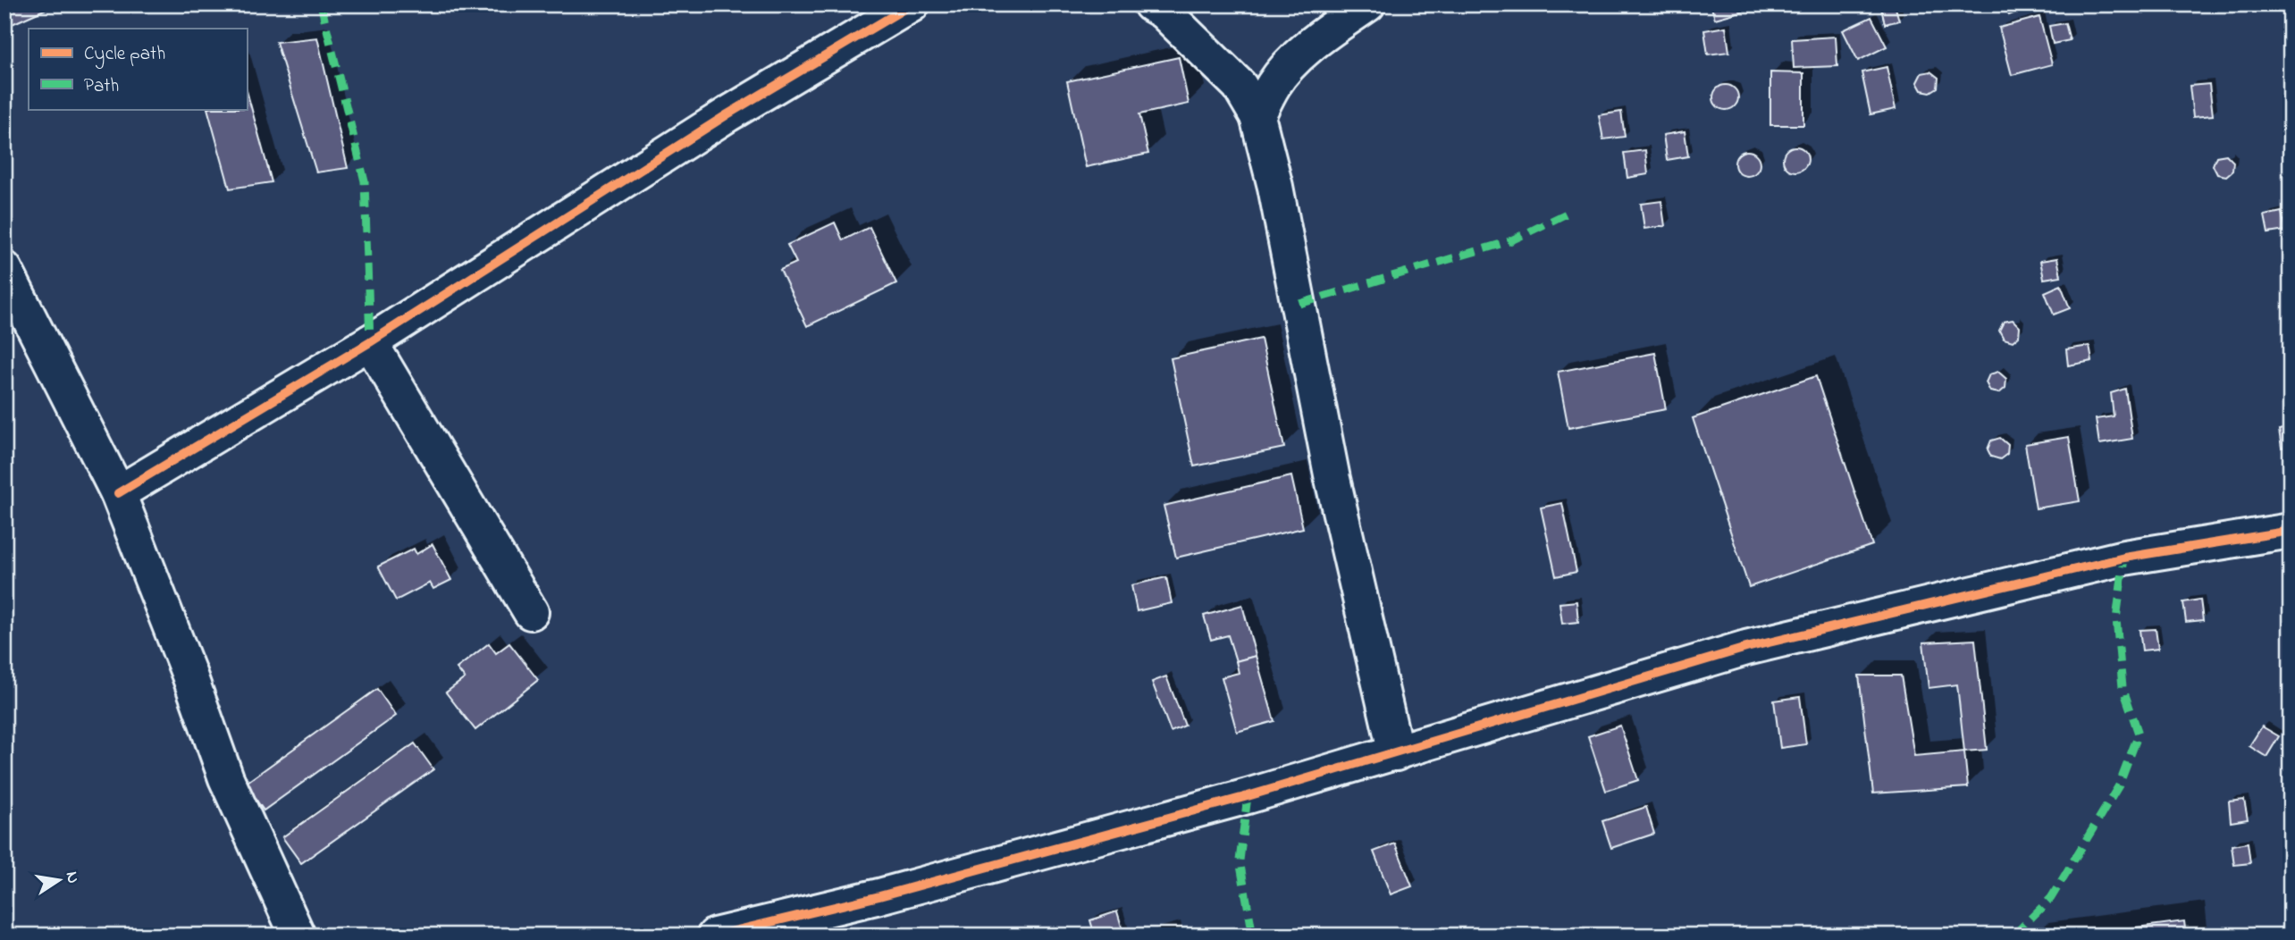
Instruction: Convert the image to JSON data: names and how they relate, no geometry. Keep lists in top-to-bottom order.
{
  "legend": ["Cycle path", "Path"],
  "north": "right"
}
